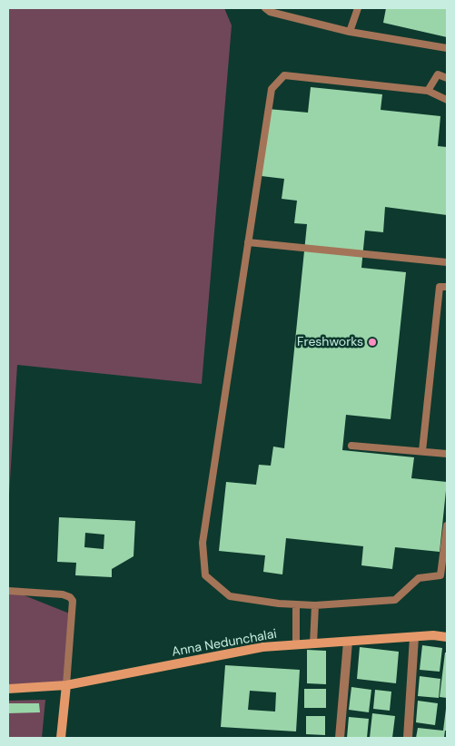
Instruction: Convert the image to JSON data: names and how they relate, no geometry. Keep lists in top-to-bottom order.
{
  "streets": {
    "street": ["Anna Nedunchalai"]
  },
  "places": ["Freshworks"]
}
